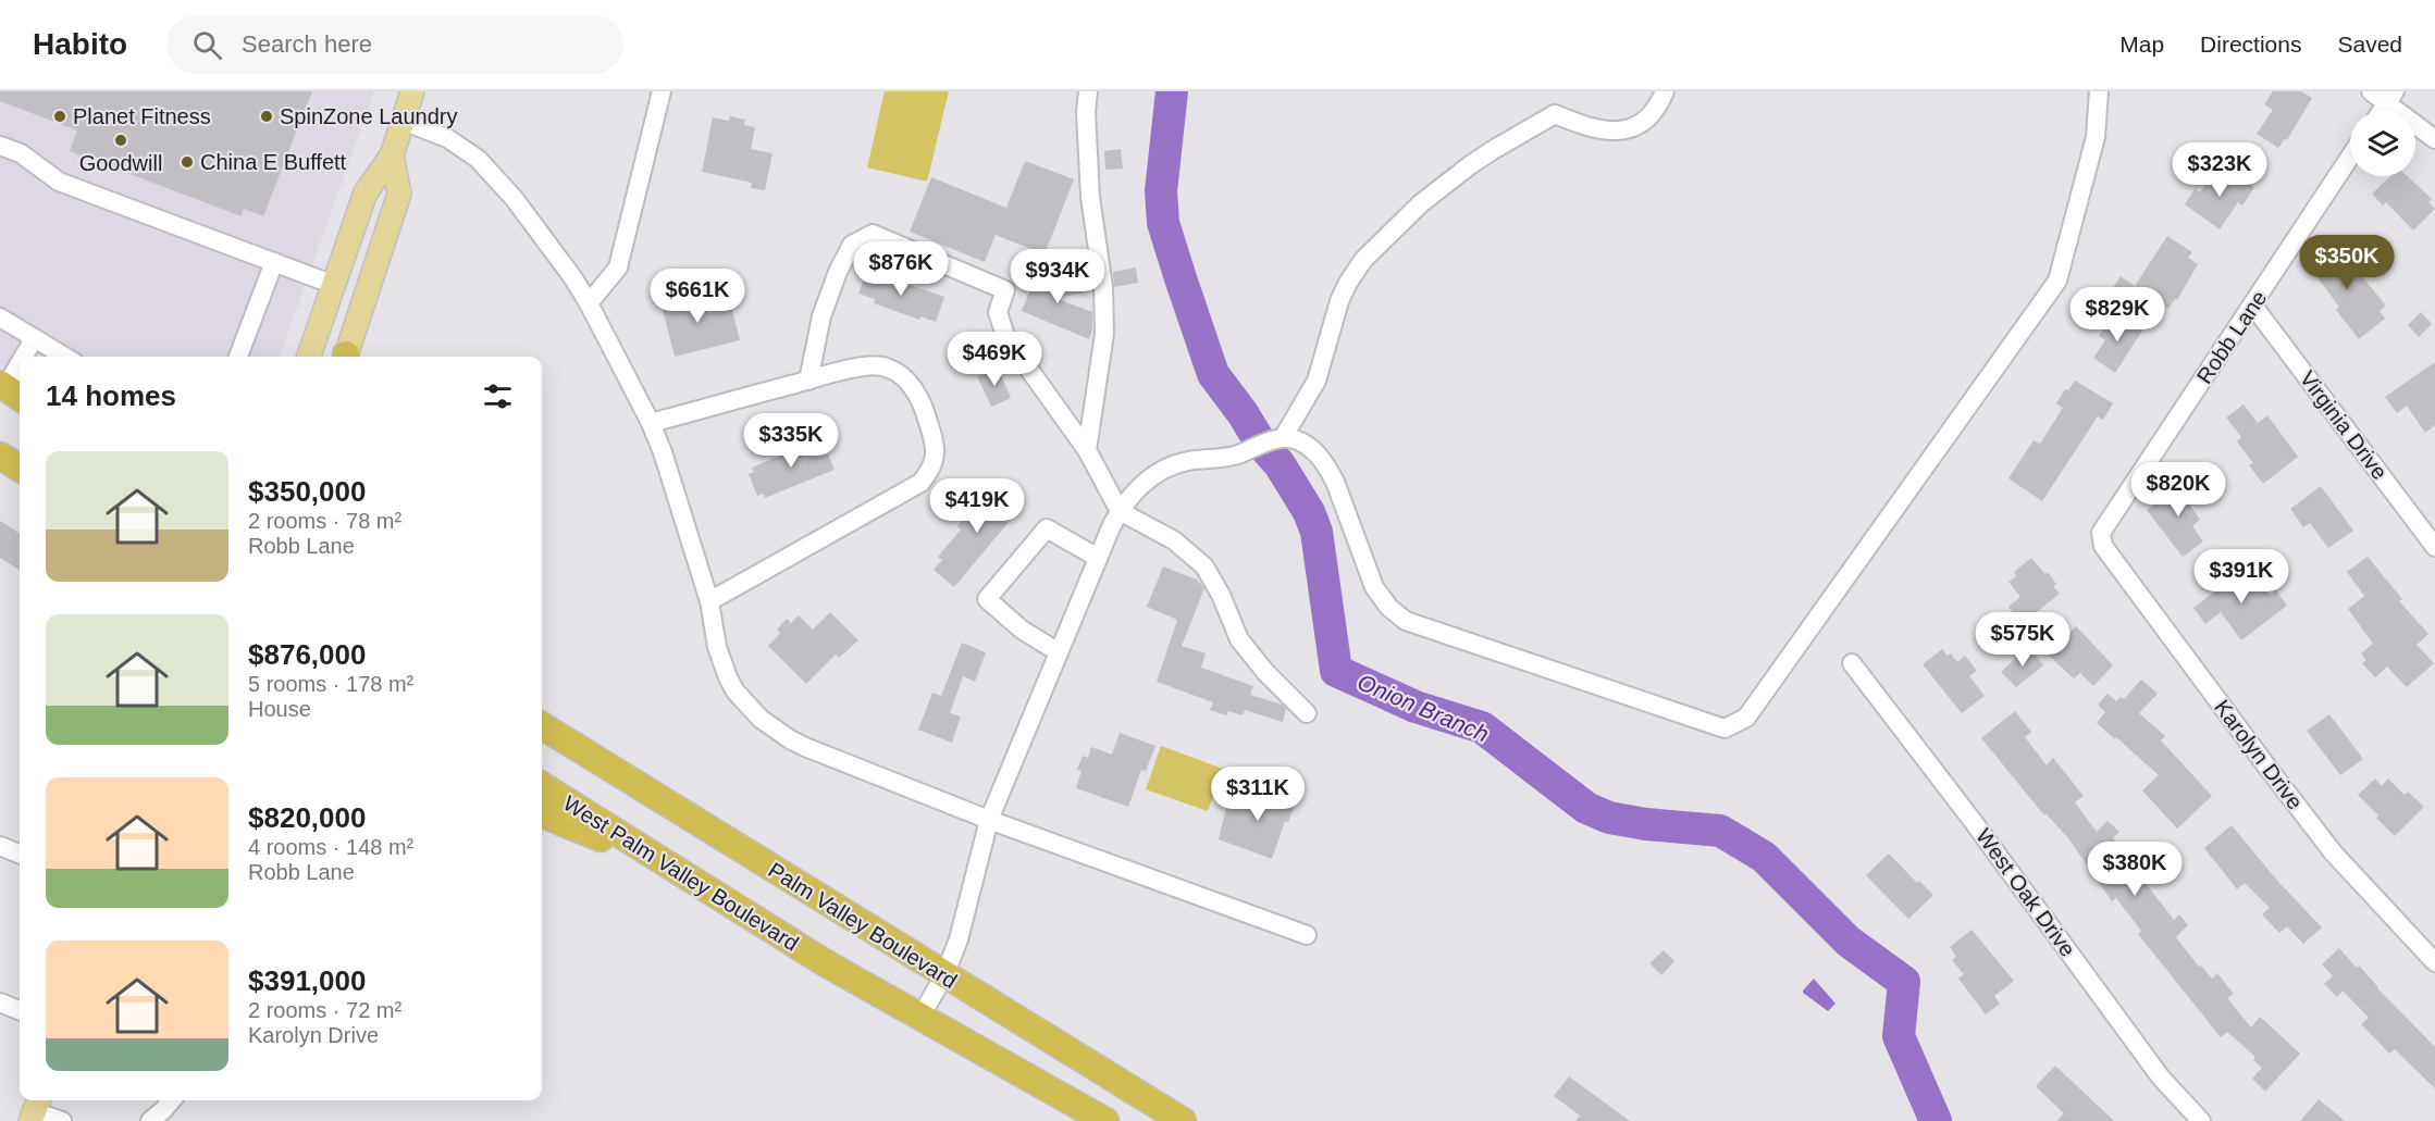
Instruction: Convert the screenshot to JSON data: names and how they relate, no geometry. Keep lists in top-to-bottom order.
{
  "streets": {
    "highway": ["West Palm Valley Boulevard", "Palm Valley Boulevard"],
    "street": [
      "Robb Lane",
      "Virginia Drive",
      "Karolyn Drive",
      "West Oak Drive"
    ]
  },
  "crossings": [
    ["Robb Lane", "Virginia Drive"],
    ["Robb Lane", "Karolyn Drive"]
  ],
  "water": ["Onion Branch"],
  "places": [
    "Planet Fitness",
    "SpinZone Laundry",
    "Goodwill",
    "China E Buffett"
  ],
  "page": {
    "header": "Habito",
    "search": "Search here",
    "nav": ["Map", "Directions", "Saved"],
    "price": [
      "$323K",
      "$350K",
      "$876K",
      "$934K",
      "$661K",
      "$829K",
      "$469K",
      "$335K",
      "$820K",
      "$419K",
      "$391K",
      "$575K",
      "$311K",
      "$380K"
    ],
    "heading": "14 homes",
    "list": [
      {
        "name": "$350,000",
        "note": "2 rooms · 78 m² · Robb Lane"
      },
      {
        "name": "$876,000",
        "note": "5 rooms · 178 m² · House"
      },
      {
        "name": "$820,000",
        "note": "4 rooms · 148 m² · Robb Lane"
      },
      {
        "name": "$391,000",
        "note": "2 rooms · 72 m² · Karolyn Drive"
      }
    ]
  }
}
